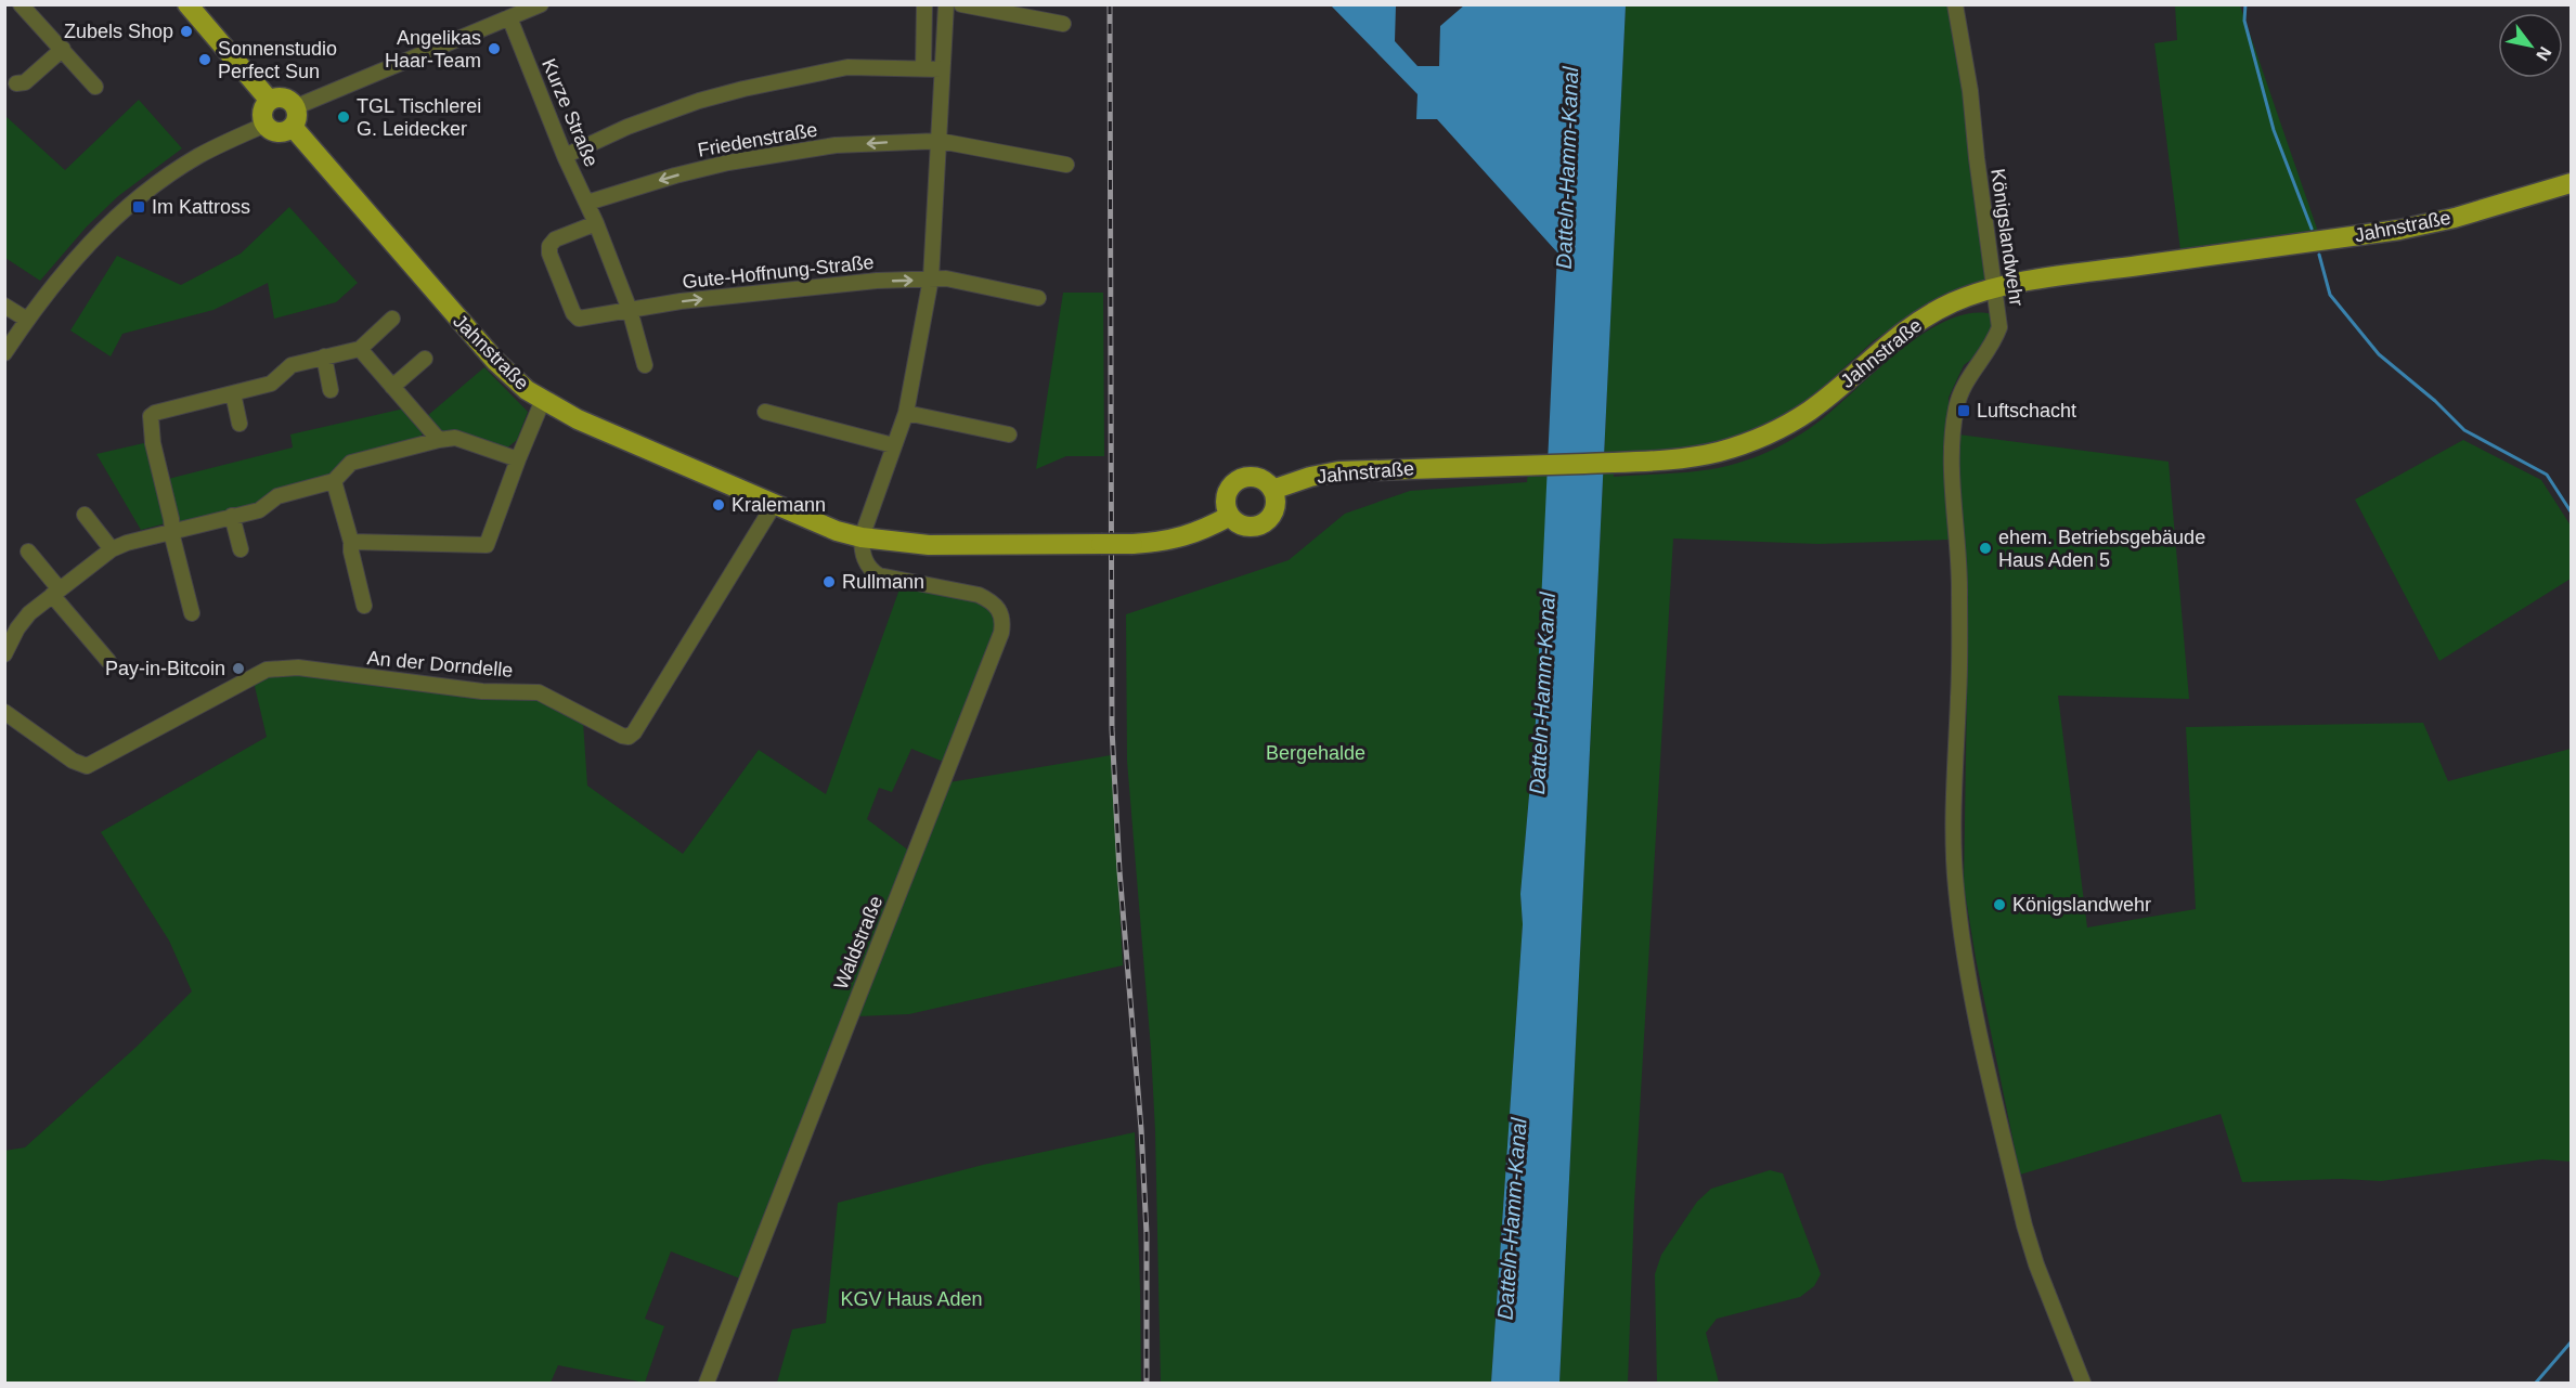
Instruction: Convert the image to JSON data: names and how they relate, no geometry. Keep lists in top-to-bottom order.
{
  "streets": {
    "main road": ["Jahnstraße"],
    "street": [
      "Kurze Straße",
      "Friedenstraße",
      "Königslandwehr",
      "Gute-Hoffnung-Straße",
      "An der Dorndelle",
      "Waldstraße"
    ]
  },
  "crossings": [
    ["Kurze Straße", "Friedenstraße"],
    ["Kurze Straße", "Gute-Hoffnung-Straße"],
    ["Jahnstraße", "Königslandwehr"],
    ["Jahnstraße", "An der Dorndelle"],
    ["Jahnstraße", "Waldstraße"]
  ],
  "one_way": ["Gute-Hoffnung-Straße"],
  "water": ["Datteln-Hamm-Kanal"],
  "parks": ["Bergehalde", "KGV Haus Aden"],
  "places": {
    "other": [
      "Zubels Shop",
      "Angelikas Haar-Team",
      "Sonnenstudio Perfect Sun",
      "TGL Tischlerei G. Leidecker",
      "Kralemann",
      "ehem. Betriebsgebäude Haus Aden 5",
      "Rullmann",
      "Pay-in-Bitcoin",
      "Königslandwehr"
    ],
    "transit": ["Im Kattross", "Luftschacht"]
  },
  "north": "bottom right"
}
